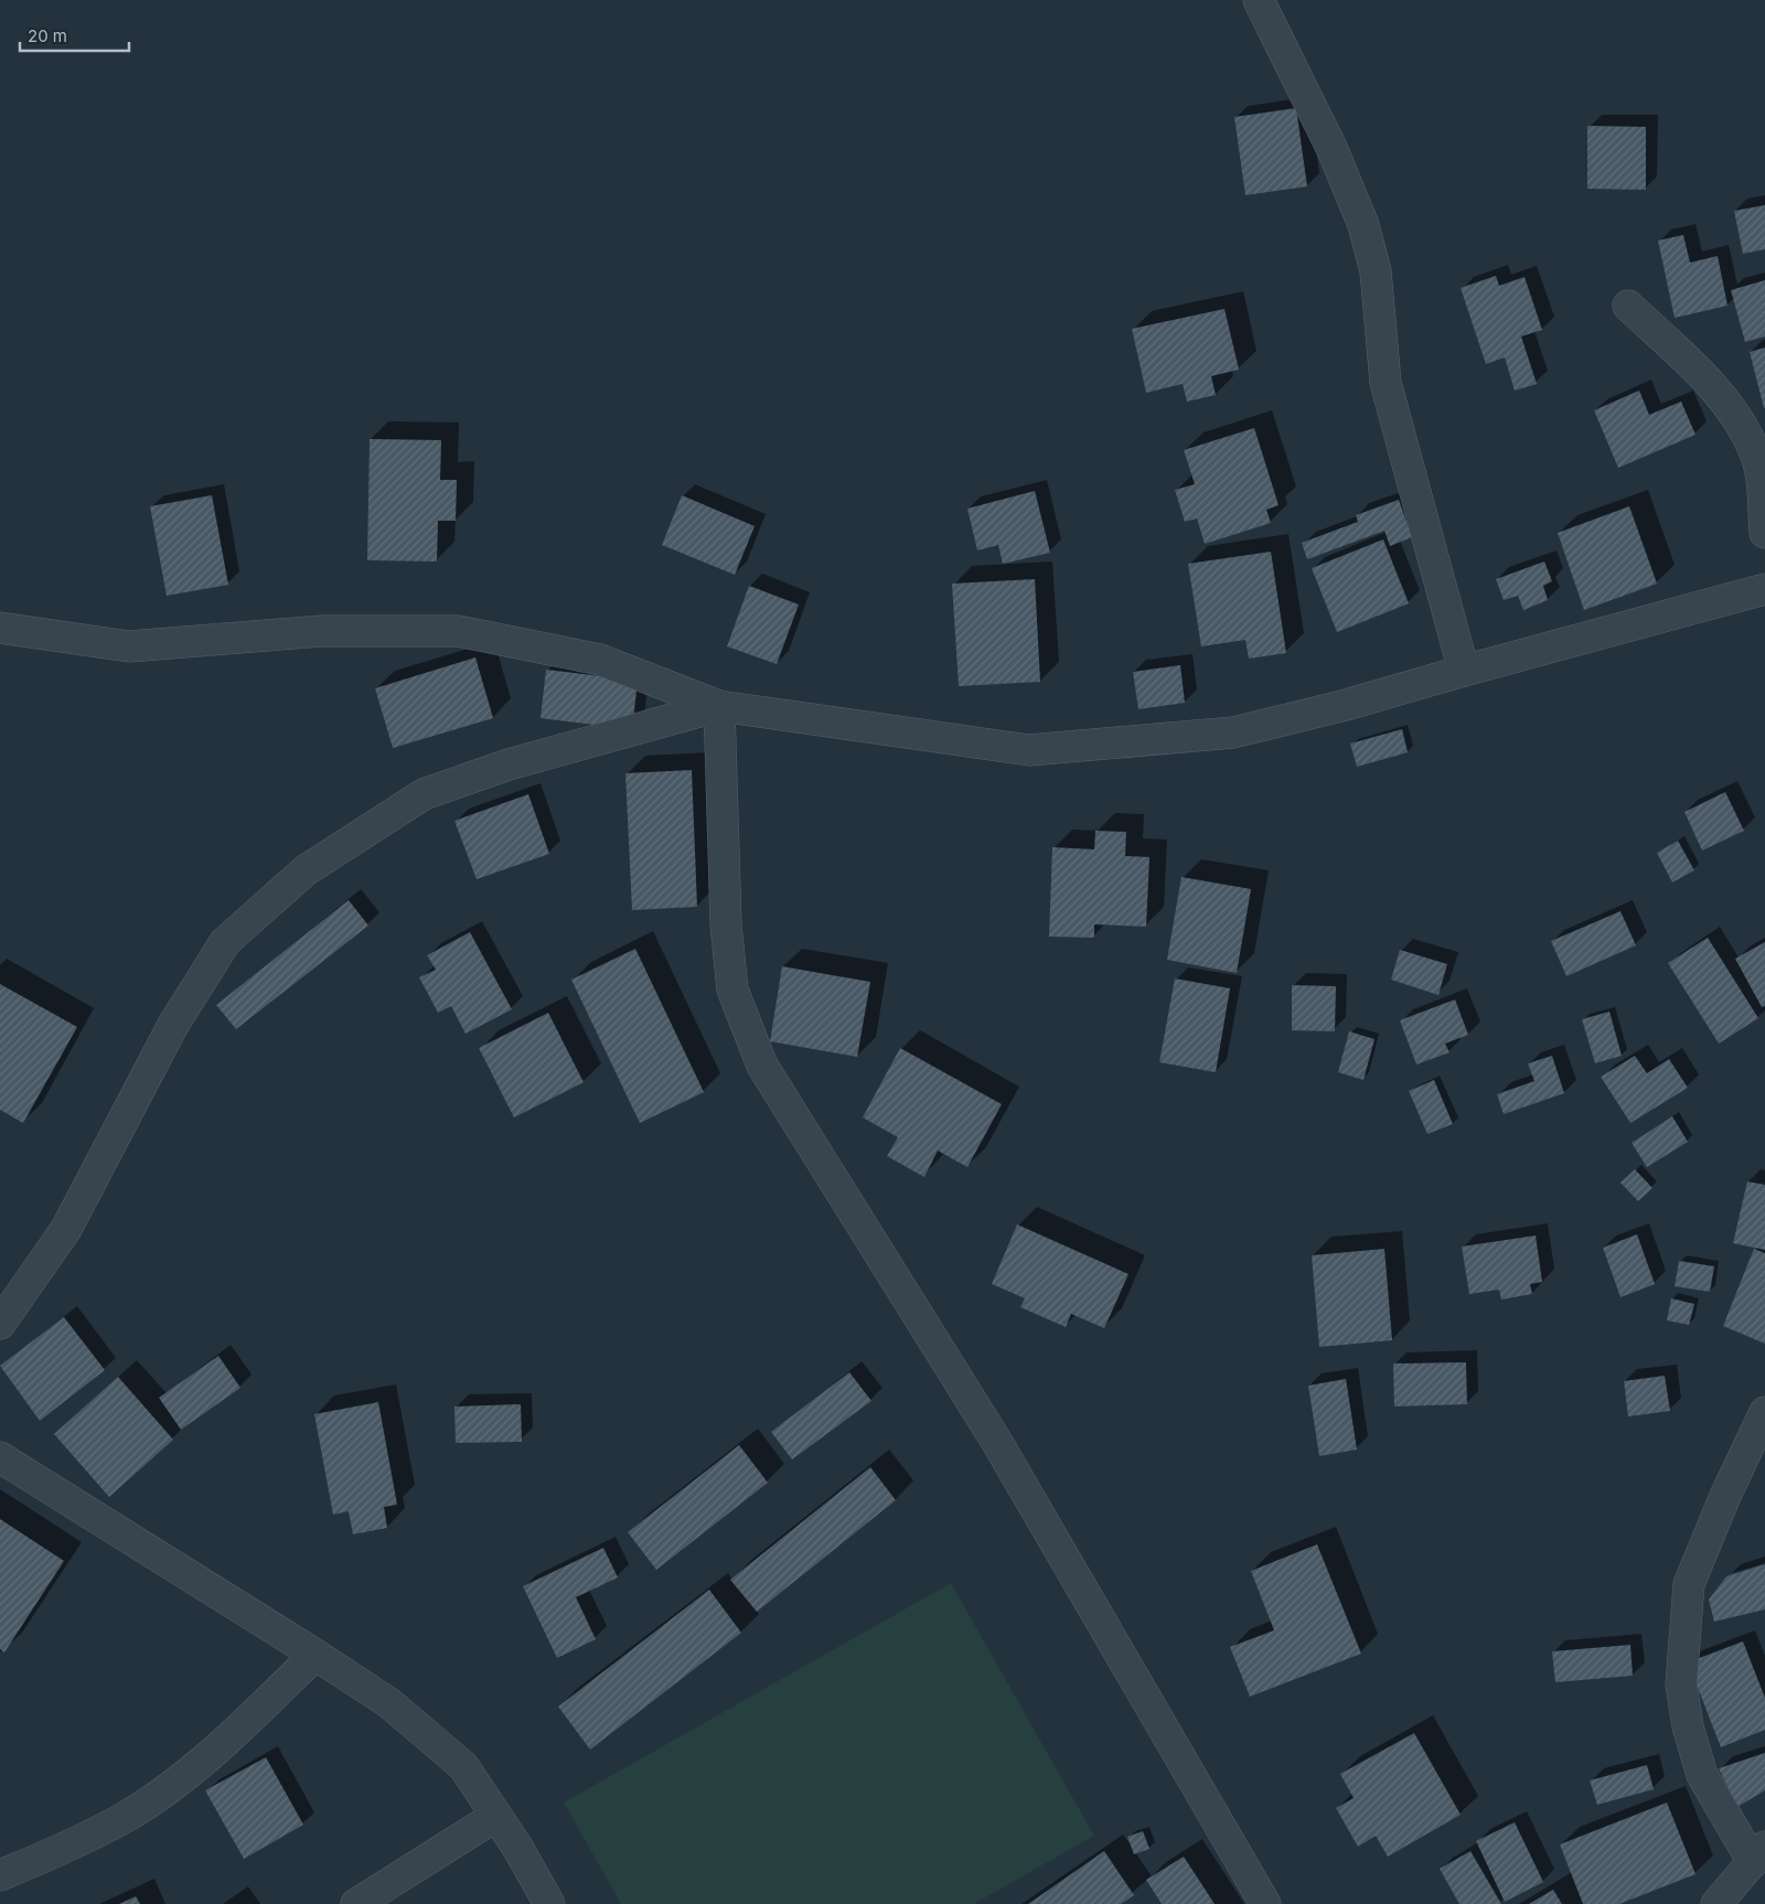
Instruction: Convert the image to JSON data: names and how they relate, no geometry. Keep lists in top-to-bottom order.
{
  "scale_bar": "20 m"
}
